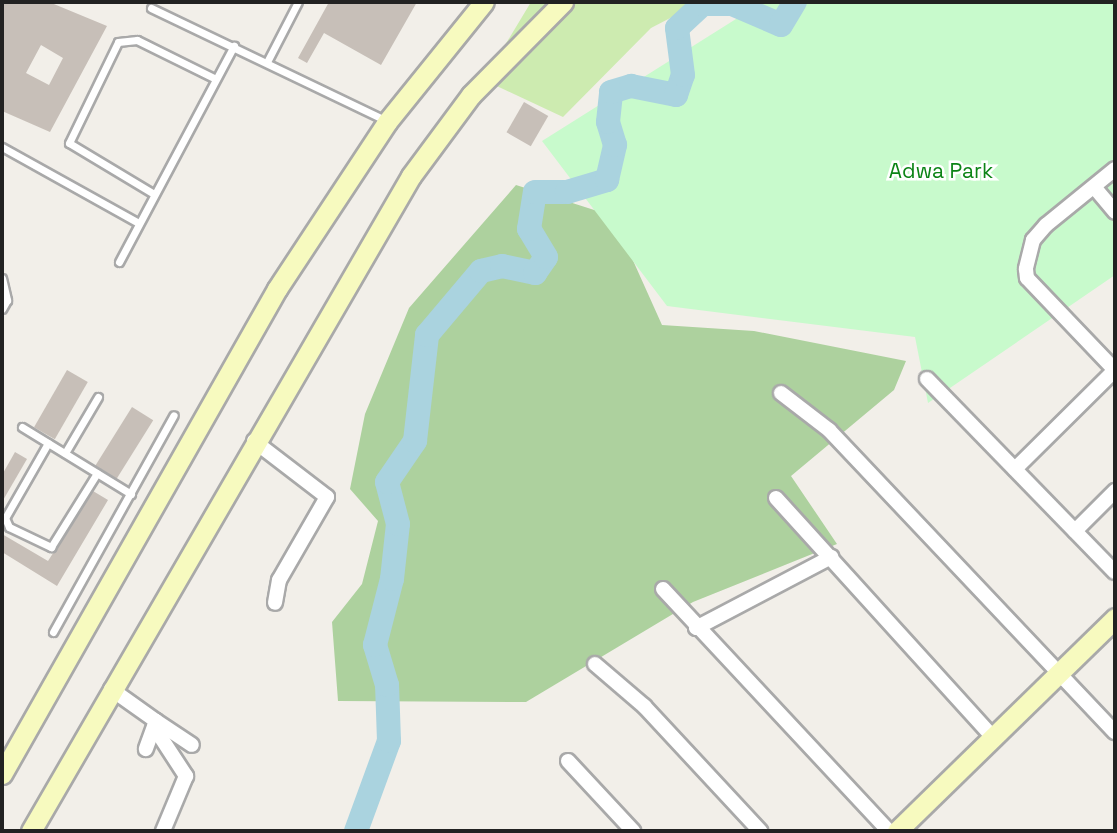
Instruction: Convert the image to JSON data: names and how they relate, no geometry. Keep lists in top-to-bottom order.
{
  "parks": ["Adwa Park"]
}
